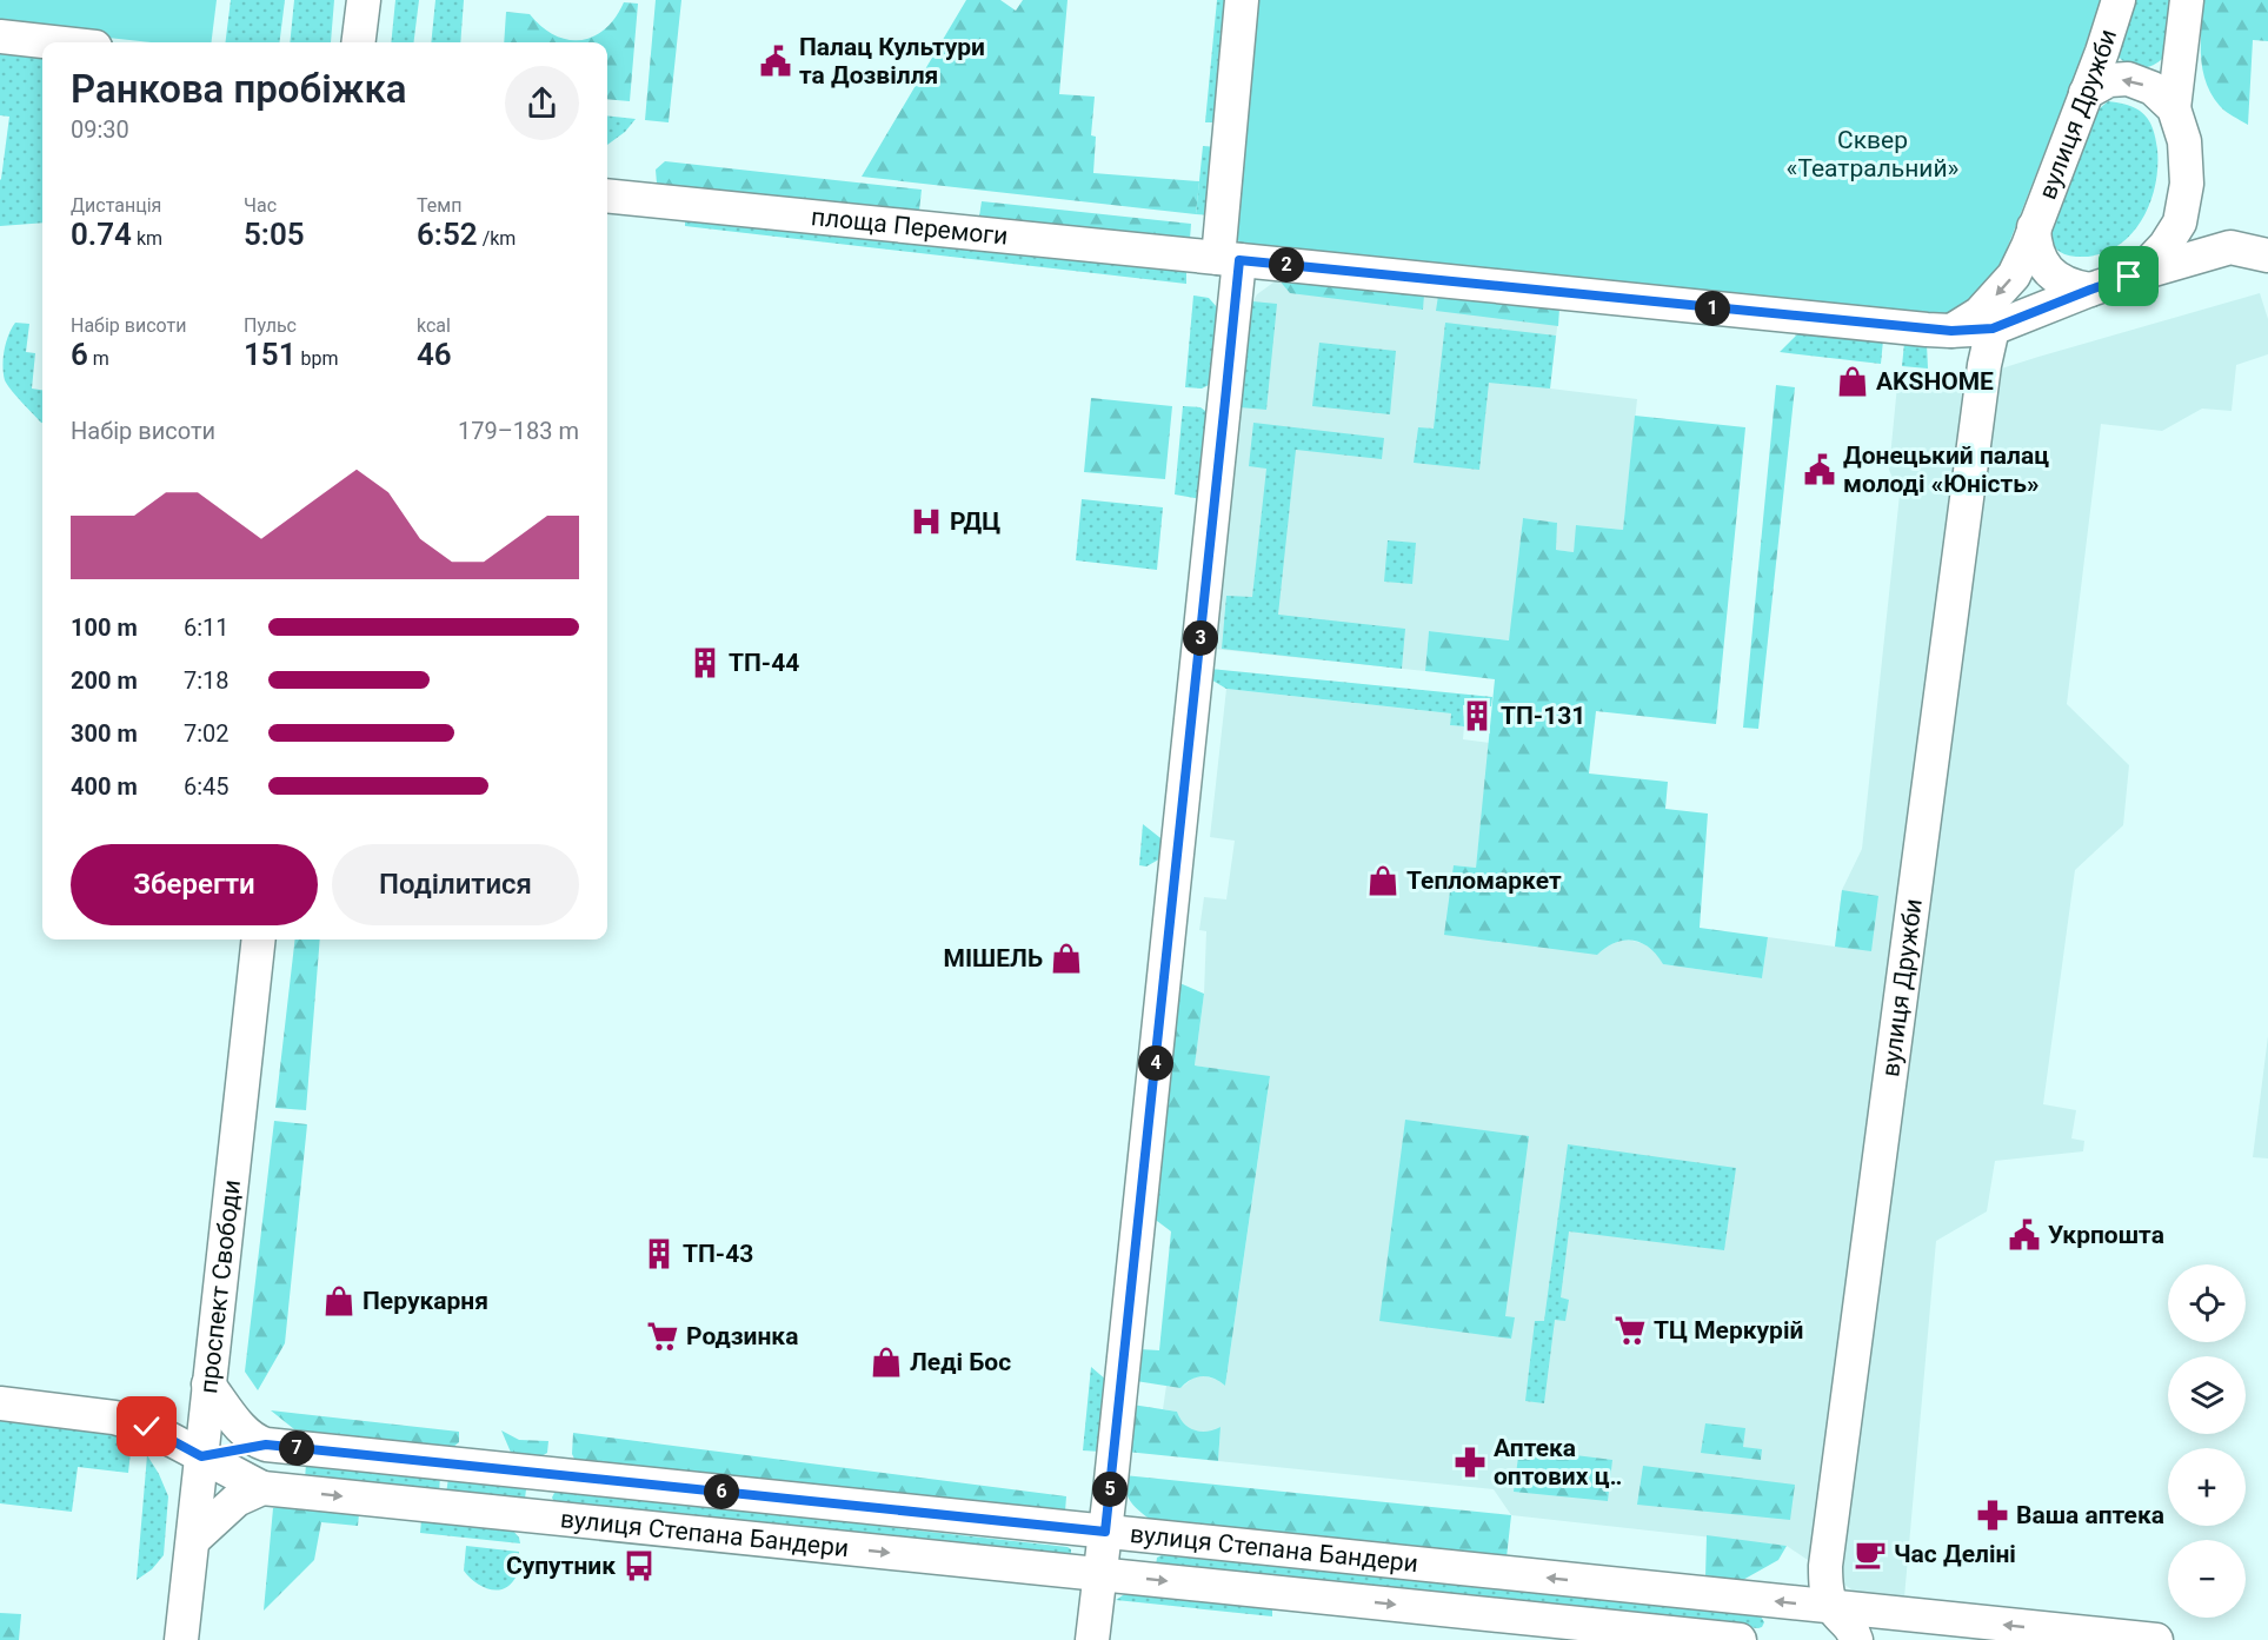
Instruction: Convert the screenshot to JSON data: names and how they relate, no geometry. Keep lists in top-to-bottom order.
{
  "streets": {
    "street": [
      "вулиця Дружби",
      "площа Перемоги",
      "проспект Свободи",
      "вулиця Степана Бандери"
    ]
  },
  "crossings": [
    ["вулиця Дружби", "площа Перемоги"],
    ["вулиця Дружби", "вулиця Степана Бандери"],
    ["проспект Свободи", "вулиця Степана Бандери"]
  ],
  "parks": ["Сквер «Театральний»"],
  "places": {
    "public building": ["Палац Культури та Дозвілля", "Донецький палац молоді «Юність»", "Укрпошта"],
    "shop": [
      "AKSHOME",
      "Тепломаркет",
      "МІШЕЛЬ",
      "Перукарня",
      "Леді Бос"
    ],
    "hospital": ["РДЦ"],
    "building": ["ТП-44", "ТП-131", "ТП-43"],
    "supermarket": ["ТЦ Меркурій", "Родзинка"],
    "pharmacy": ["Аптека оптових ц‥", "Ваша аптека"],
    "cafe": ["Час Деліні"],
    "bus stop": ["Супутник"]
  },
  "page": {
    "heading": ["Ранкова пробіжка", "09:30"],
    "stats": [
      ["Дистанція", "0.74 km"],
      ["Час", "5:05"],
      ["Темп", "6:52 /km"],
      ["Набір висоти", "6 m"],
      ["Пульс", "151 bpm"],
      ["kcal", "46"]
    ],
    "pins": [
      "2",
      "1",
      "3",
      "4",
      "7",
      "5",
      "6"
    ],
    "chart": ["Набір висоти", "179–183 m"],
    "list": [
      {
        "name": "100 m",
        "note": "6:11"
      },
      {
        "name": "200 m",
        "note": "7:18"
      },
      {
        "name": "300 m",
        "note": "7:02"
      },
      {
        "name": "400 m",
        "note": "6:45"
      }
    ],
    "buttons": ["Зберегти", "Поділитися"],
    "map_buttons": ["+", "−"]
  }
}
